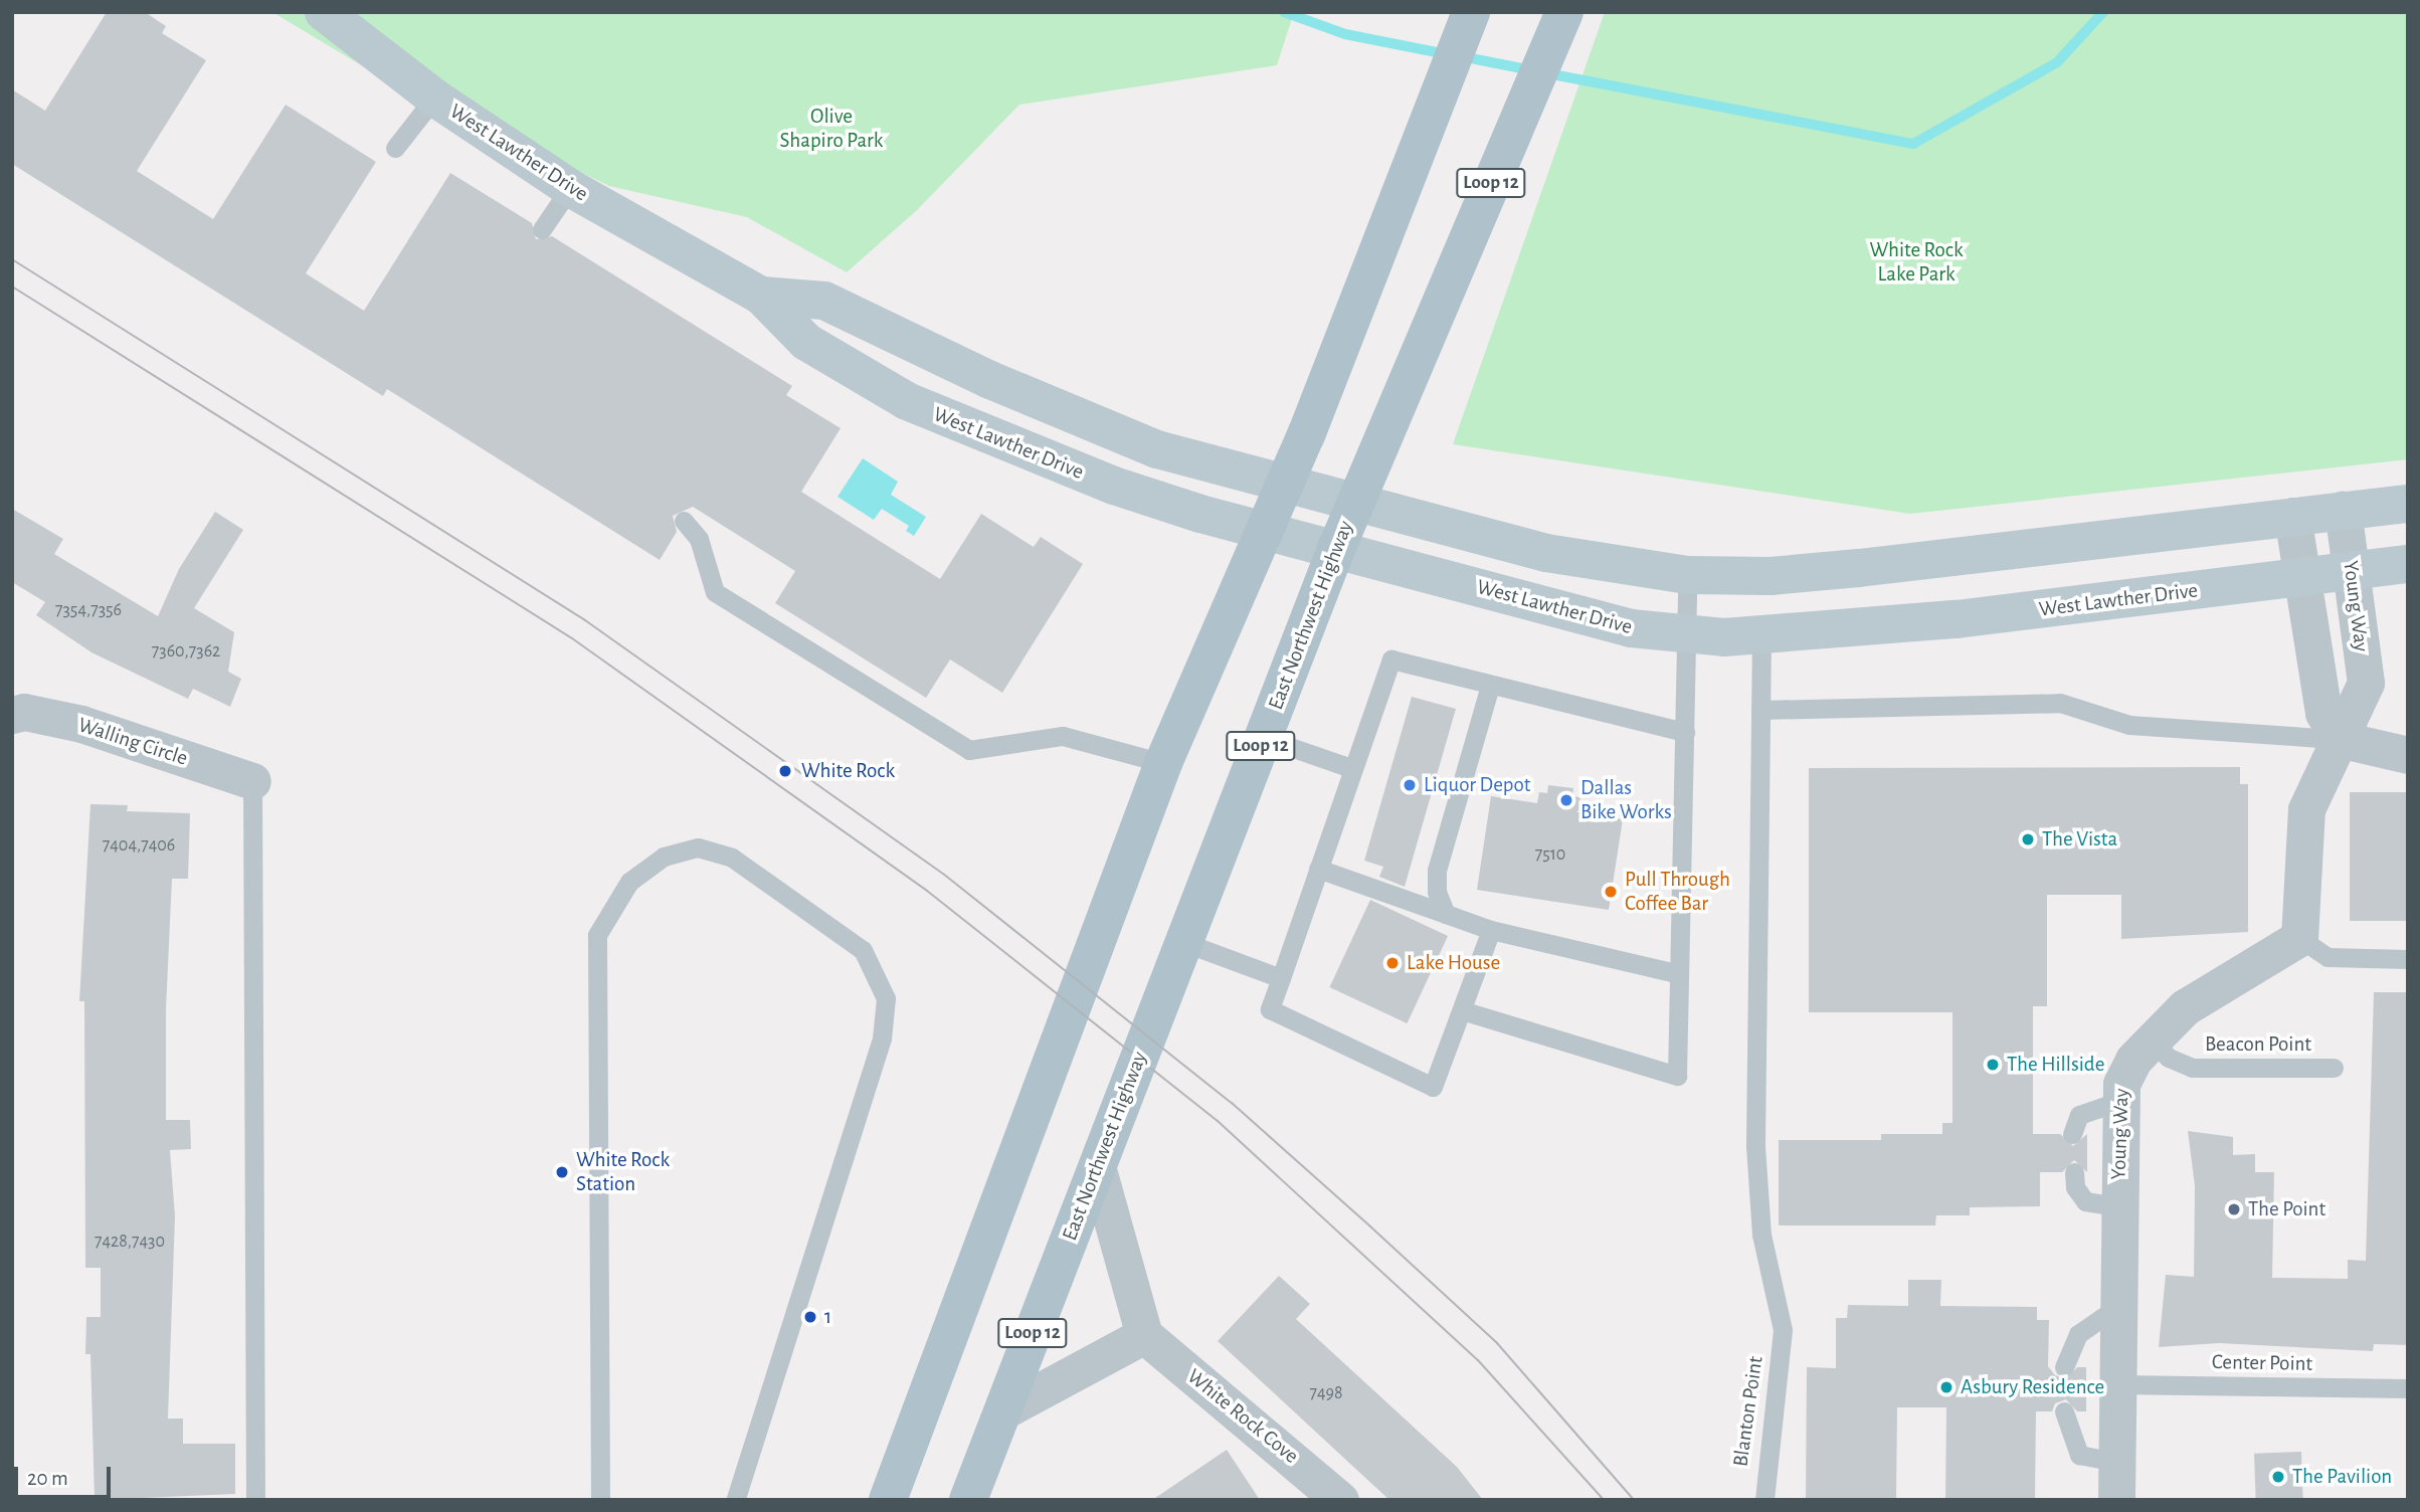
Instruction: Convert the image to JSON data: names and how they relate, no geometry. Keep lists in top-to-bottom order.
{
  "streets": {
    "main road": ["Loop 12", "East Northwest Highway"],
    "street": [
      "West Lawther Drive",
      "Young Way",
      "Walling Circle",
      "White Rock Cove"
    ],
    "lane": ["Beacon Point", "Center Point", "Blanton Point"]
  },
  "crossings": [
    ["West Lawther Drive", "Young Way"],
    ["West Lawther Drive", "East Northwest Highway"],
    ["West Lawther Drive", "Blanton Point"],
    ["Young Way", "Beacon Point"],
    ["Young Way", "Center Point"]
  ],
  "parks": ["Olive Shapiro Park", "White Rock Lake Park"],
  "places": [
    "White Rock",
    "Liquor Depot",
    "Dallas Bike Works",
    "The Vista",
    "Pull Through Coffee Bar",
    "Lake House",
    "The Hillside",
    "White Rock Station",
    "The Point",
    "1",
    "Asbury Residence",
    "The Pavilion"
  ],
  "house_numbers": [
    "7354,7356",
    "7360,7362",
    "7404,7406",
    "7510",
    "7428,7430",
    "7498"
  ],
  "scale_bar": "20 m"
}
